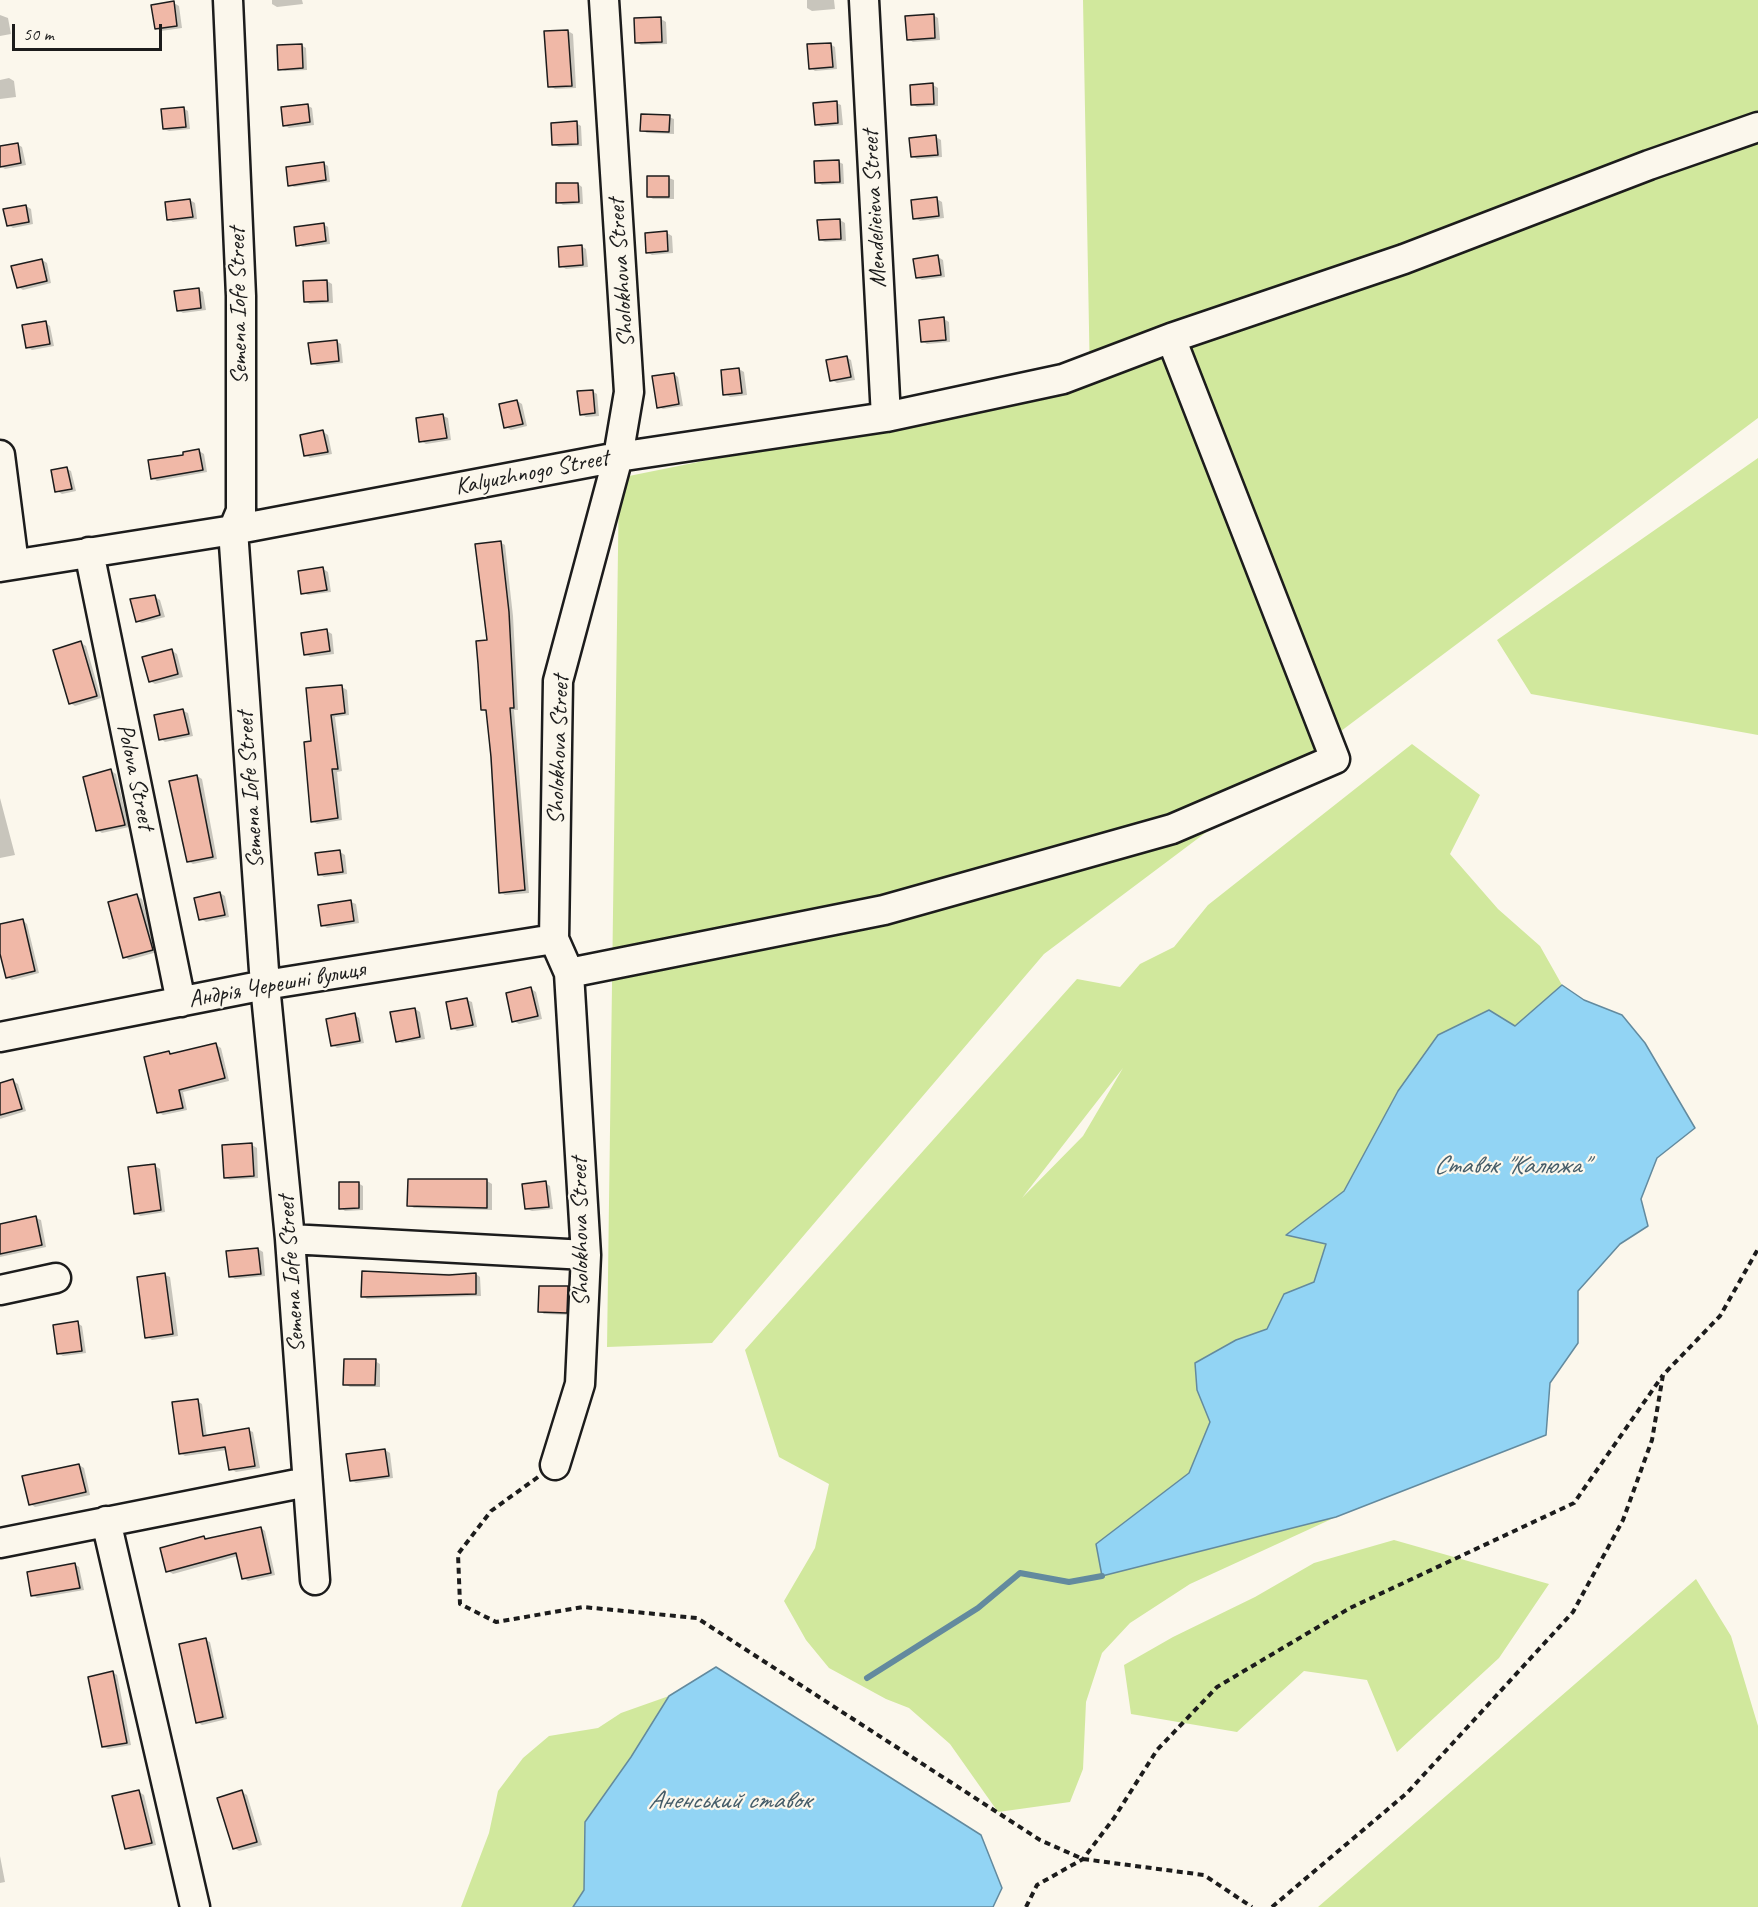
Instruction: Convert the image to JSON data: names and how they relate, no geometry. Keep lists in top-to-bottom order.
{
  "streets": {
    "street": [
      "Mendelieieva Street",
      "Sholokhova Street",
      "Semena Iofe Street",
      "Kalyuzhnogo Street",
      "Polova Street",
      "Андрія Черешні вулиця"
    ]
  },
  "crossings": [
    ["Mendelieieva Street", "Kalyuzhnogo Street"],
    ["Sholokhova Street", "Kalyuzhnogo Street"],
    ["Sholokhova Street", "Андрія Черешні вулиця"],
    ["Semena Iofe Street", "Kalyuzhnogo Street"],
    ["Semena Iofe Street", "Андрія Черешні вулиця"],
    ["Kalyuzhnogo Street", "Polova Street"],
    ["Polova Street", "Андрія Черешні вулиця"]
  ],
  "water": ["Ставок \"Калюжа\"", "Аненський ставок"],
  "scale_bar": "50 m"
}
